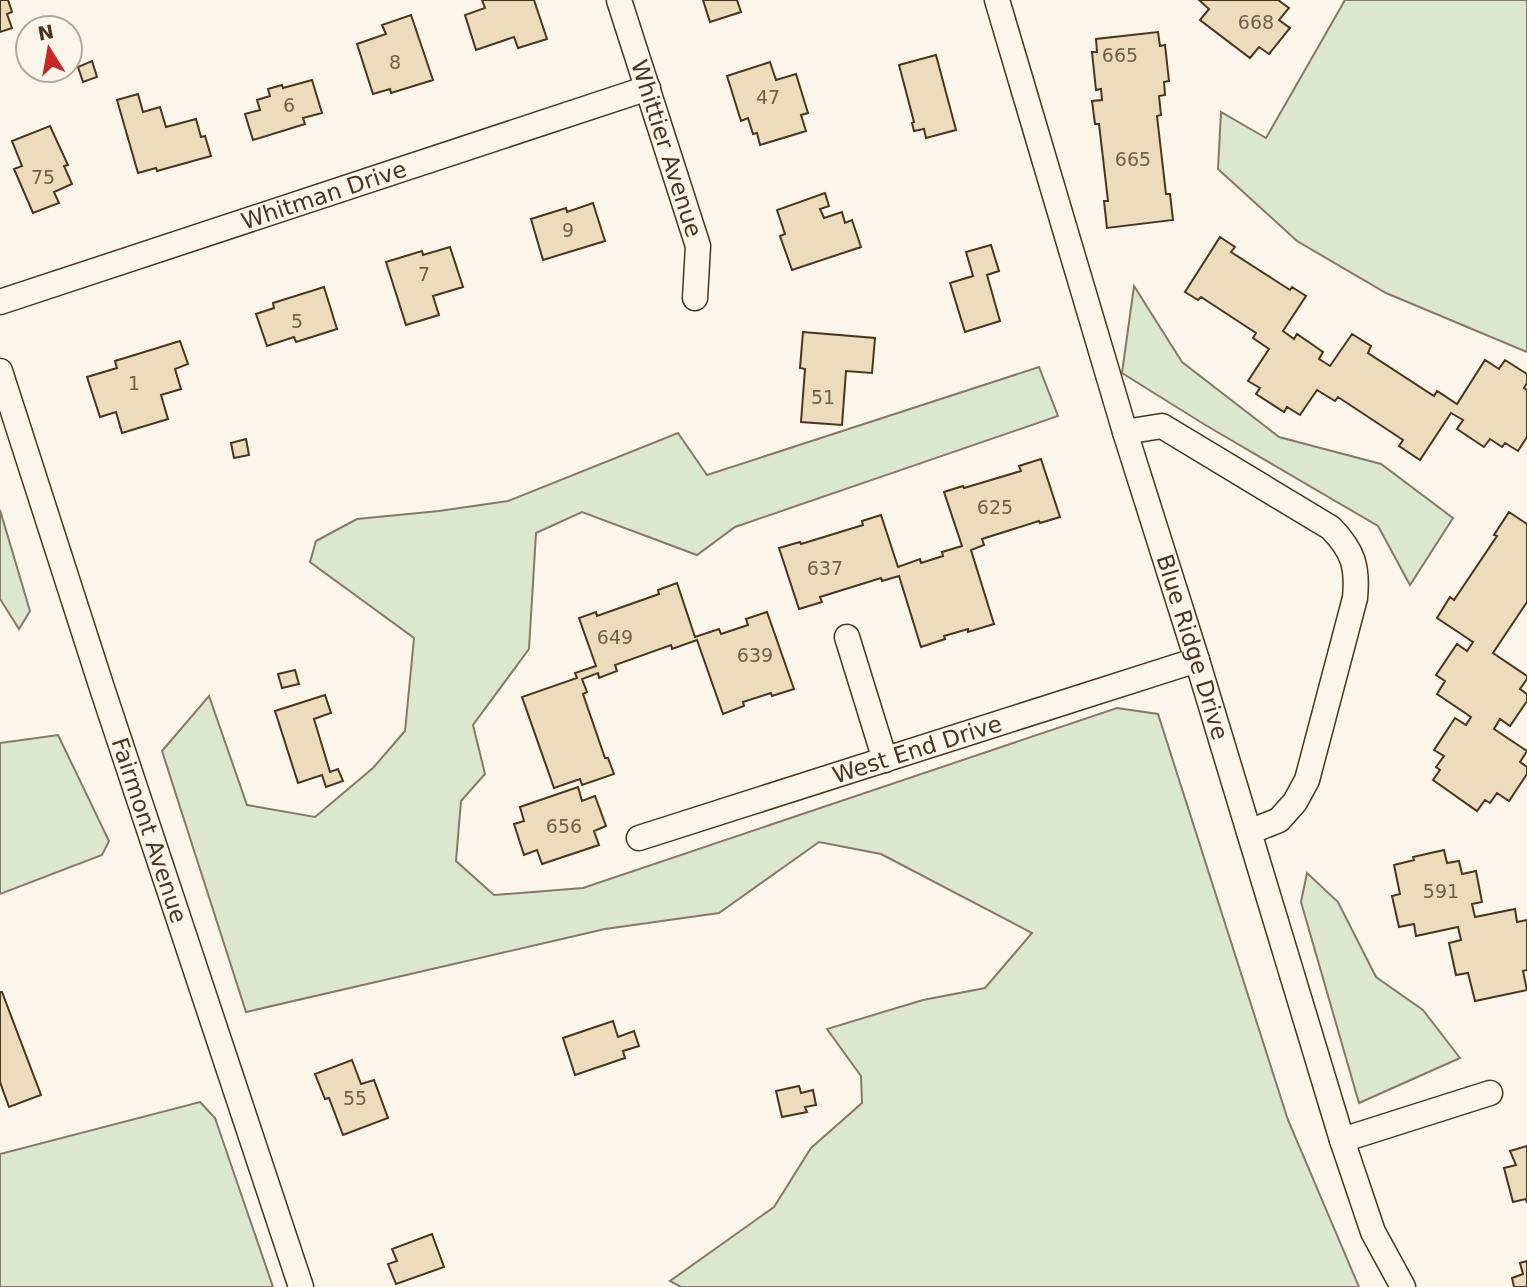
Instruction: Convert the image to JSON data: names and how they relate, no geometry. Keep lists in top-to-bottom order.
{
  "streets": {
    "street": [
      "Whittier Avenue",
      "Whitman Drive",
      "Blue Ridge Drive",
      "West End Drive",
      "Fairmont Avenue"
    ]
  },
  "crossings": [
    ["Whittier Avenue", "Whitman Drive"],
    ["Blue Ridge Drive", "West End Drive"]
  ],
  "house_numbers": [
    "668",
    "665",
    "8",
    "47",
    "6",
    "665",
    "75",
    "9",
    "7",
    "5",
    "1",
    "51",
    "625",
    "637",
    "649",
    "639",
    "656",
    "591",
    "55"
  ],
  "north": "top"
}
